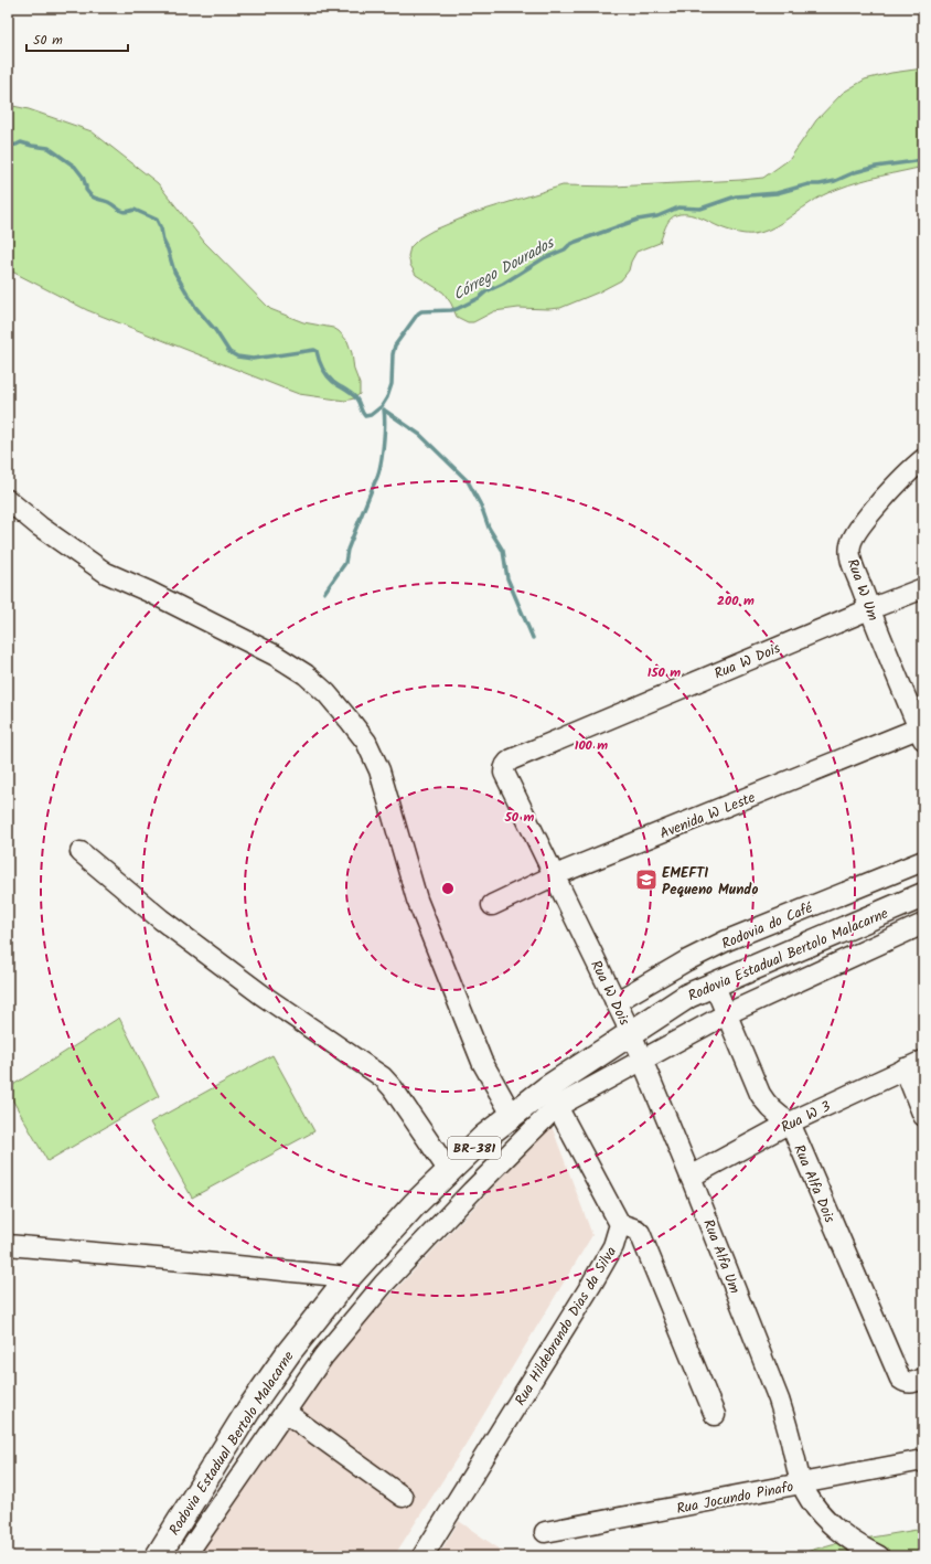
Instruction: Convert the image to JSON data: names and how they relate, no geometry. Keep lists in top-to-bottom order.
{
  "streets": {
    "main road": ["Rodovia Estadual Bertolo Malacarne", "BR-381"],
    "street": [
      "Rua W Um",
      "Rua W Dois",
      "Avenida W Leste",
      "Rodovia do Café",
      "Rua W 3",
      "Rua Alfa Dois",
      "Rua Alfa Um",
      "Rua Hildebrando Dias da Silva",
      "Rua Jocundo Pinafo"
    ]
  },
  "crossings": [
    ["Rua W Um", "Rua W Dois"],
    ["Rua W Um", "Avenida W Leste"],
    ["Rua W Dois", "Avenida W Leste"],
    ["Rua W Dois", "Rodovia do Café"],
    ["Rua W Dois", "Rodovia Estadual Bertolo Malacarne"],
    ["Rua W Dois", "Rua Alfa Um"],
    ["Rodovia Estadual Bertolo Malacarne", "Rua Alfa Dois"],
    ["Rodovia Estadual Bertolo Malacarne", "Rua Alfa Um"],
    ["Rua W 3", "Rua Alfa Dois"],
    ["Rua W 3", "Rua Alfa Um"],
    ["Rua Alfa Um", "Rua Jocundo Pinafo"]
  ],
  "water": ["Córrego Dourados"],
  "places": {
    "school or university": ["EMEFTI Pequeno Mundo"]
  },
  "scale_bar": "50 m",
  "rings": [
    "200 m",
    "150 m",
    "100 m",
    "50 m"
  ]
}
